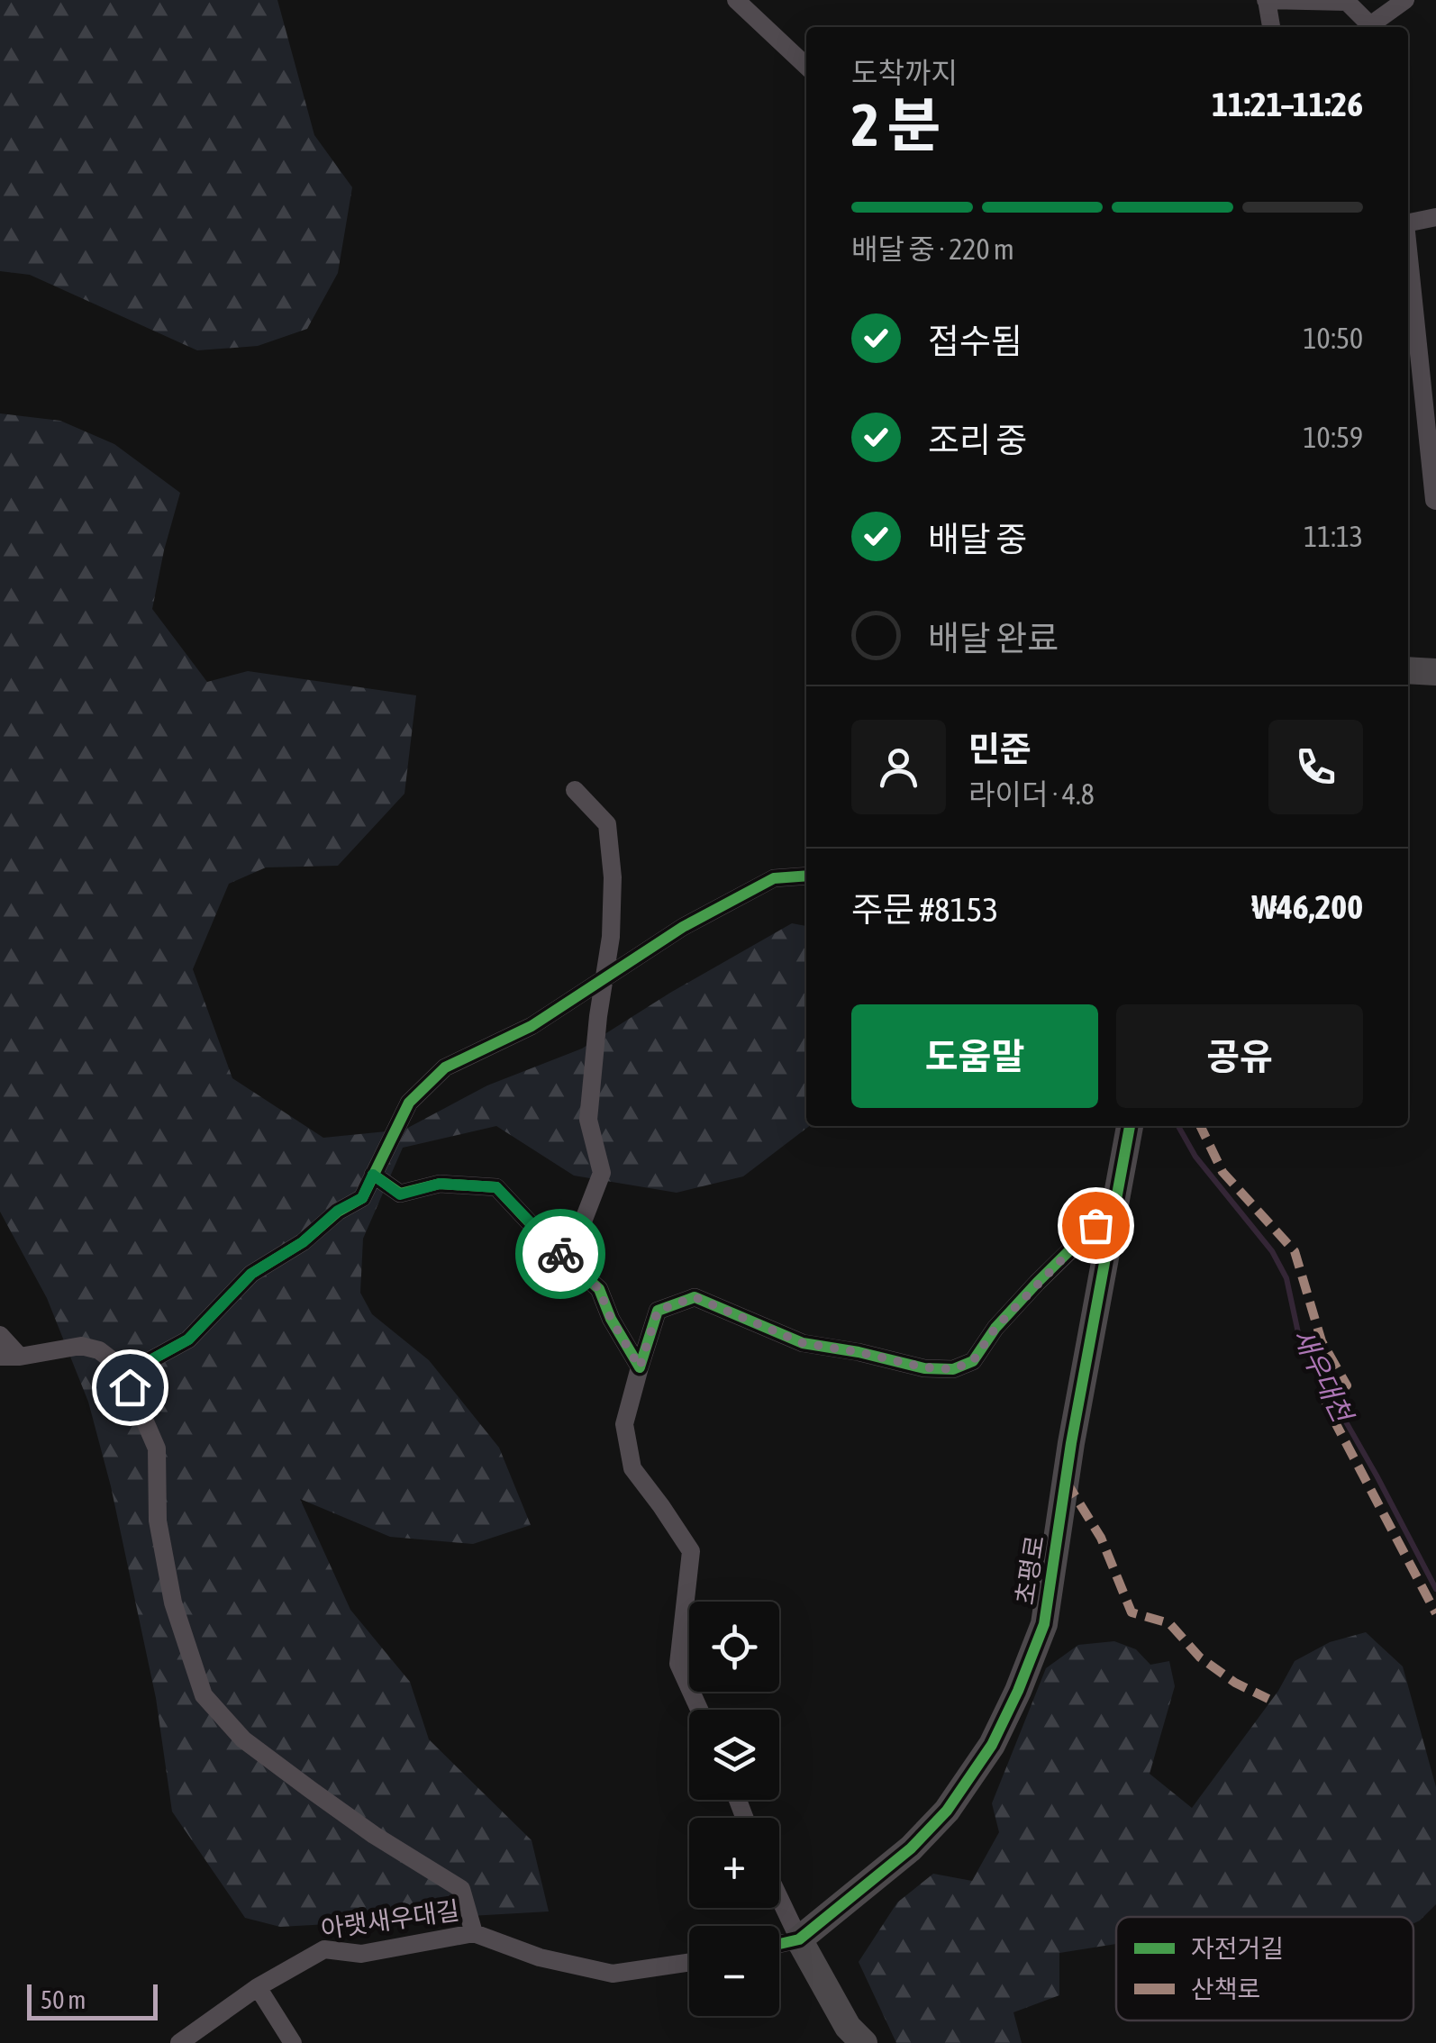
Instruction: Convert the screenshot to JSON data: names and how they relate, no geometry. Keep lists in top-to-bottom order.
{
  "streets": {
    "street": ["초평로", "아랫새우대길"]
  },
  "water": ["새우대천"],
  "legend": ["자전거길", "산책로"],
  "scale_bar": "50 m",
  "page": {
    "heading": ["2 분", "도착까지", "11:21–11:26"],
    "panel": [
      "민준",
      "라이더 · 4.8",
      "주문 #8153",
      "₩46,200"
    ],
    "bar": "배달 중 · 220 m",
    "list": [
      ["접수됨", "10:50"],
      ["조리 중", "10:59"],
      ["배달 중", "11:13"],
      "배달 완료"
    ],
    "buttons": ["도움말", "공유"],
    "map_buttons": ["+", "−"],
    "scale": "50 m"
  }
}
